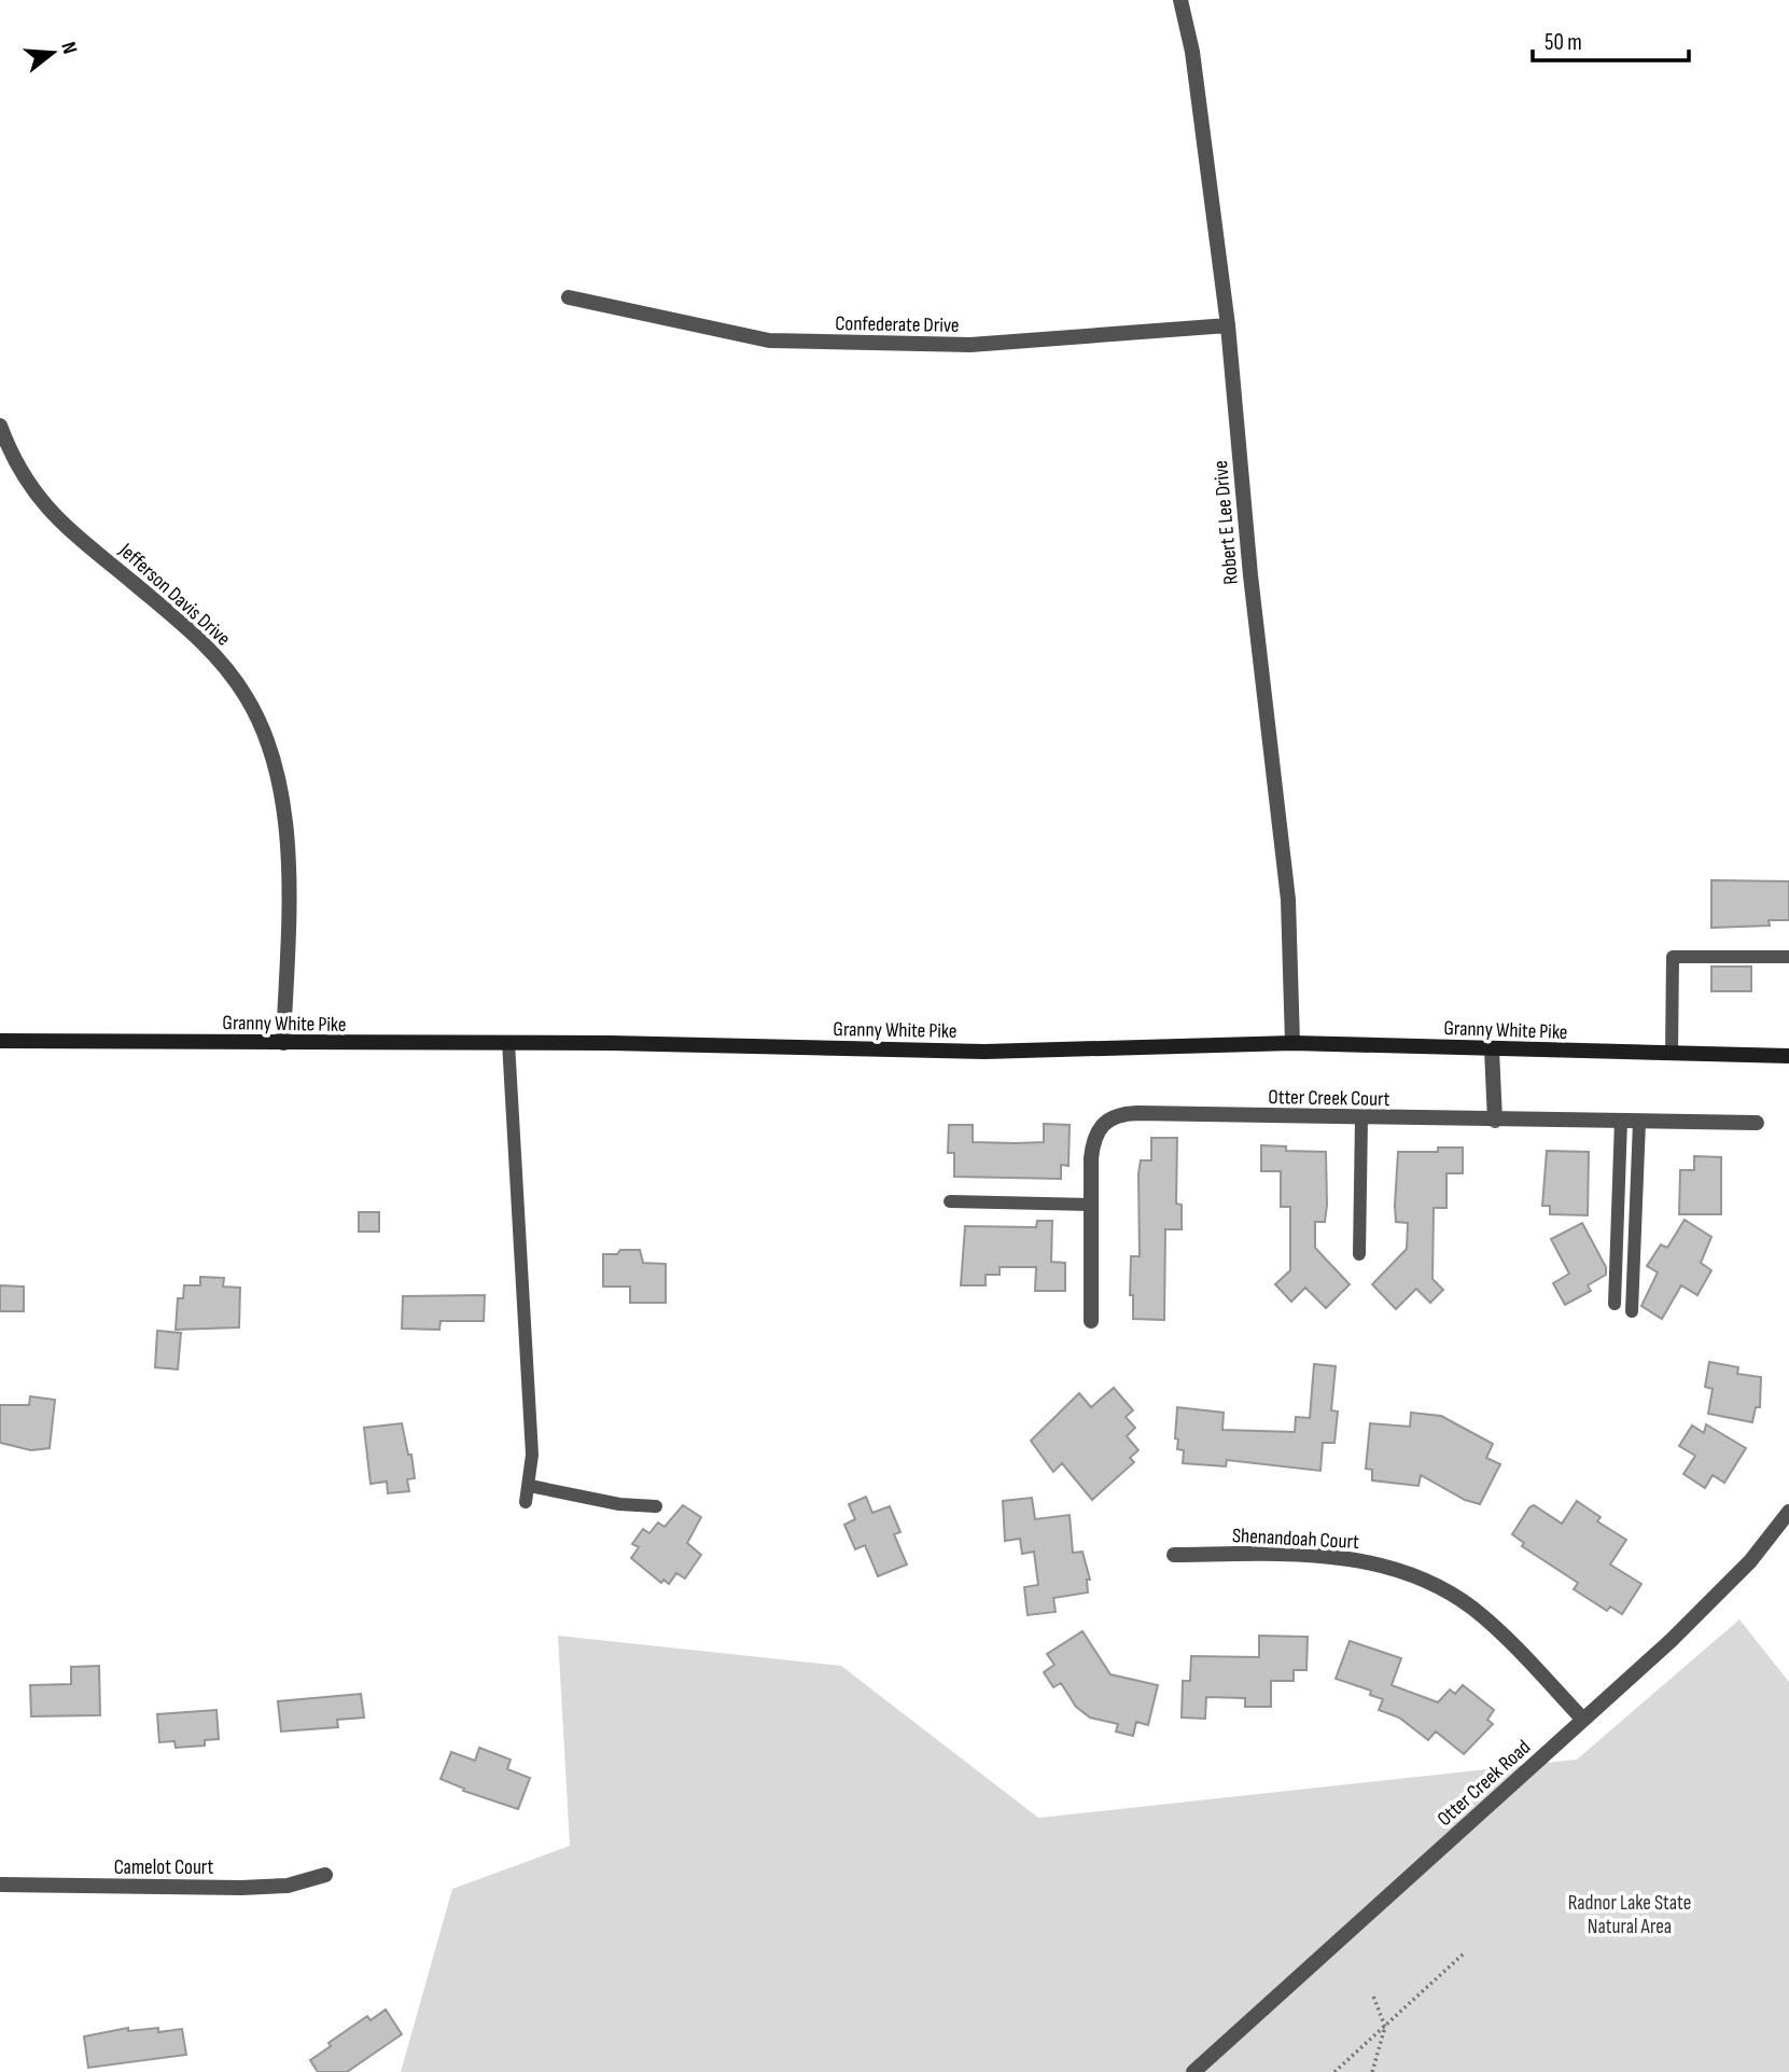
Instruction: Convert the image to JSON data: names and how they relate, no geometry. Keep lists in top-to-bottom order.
{
  "streets": {
    "main road": ["Granny White Pike"],
    "street": [
      "Confederate Drive",
      "Robert E Lee Drive",
      "Jefferson Davis Drive",
      "Otter Creek Court",
      "Shenandoah Court",
      "Otter Creek Road",
      "Camelot Court"
    ]
  },
  "crossings": [
    ["Confederate Drive", "Robert E Lee Drive"],
    ["Robert E Lee Drive", "Granny White Pike"],
    ["Jefferson Davis Drive", "Granny White Pike"],
    ["Shenandoah Court", "Otter Creek Road"]
  ],
  "parks": ["Radnor Lake State Natural Area"],
  "scale_bar": "50 m",
  "north": "right"
}
